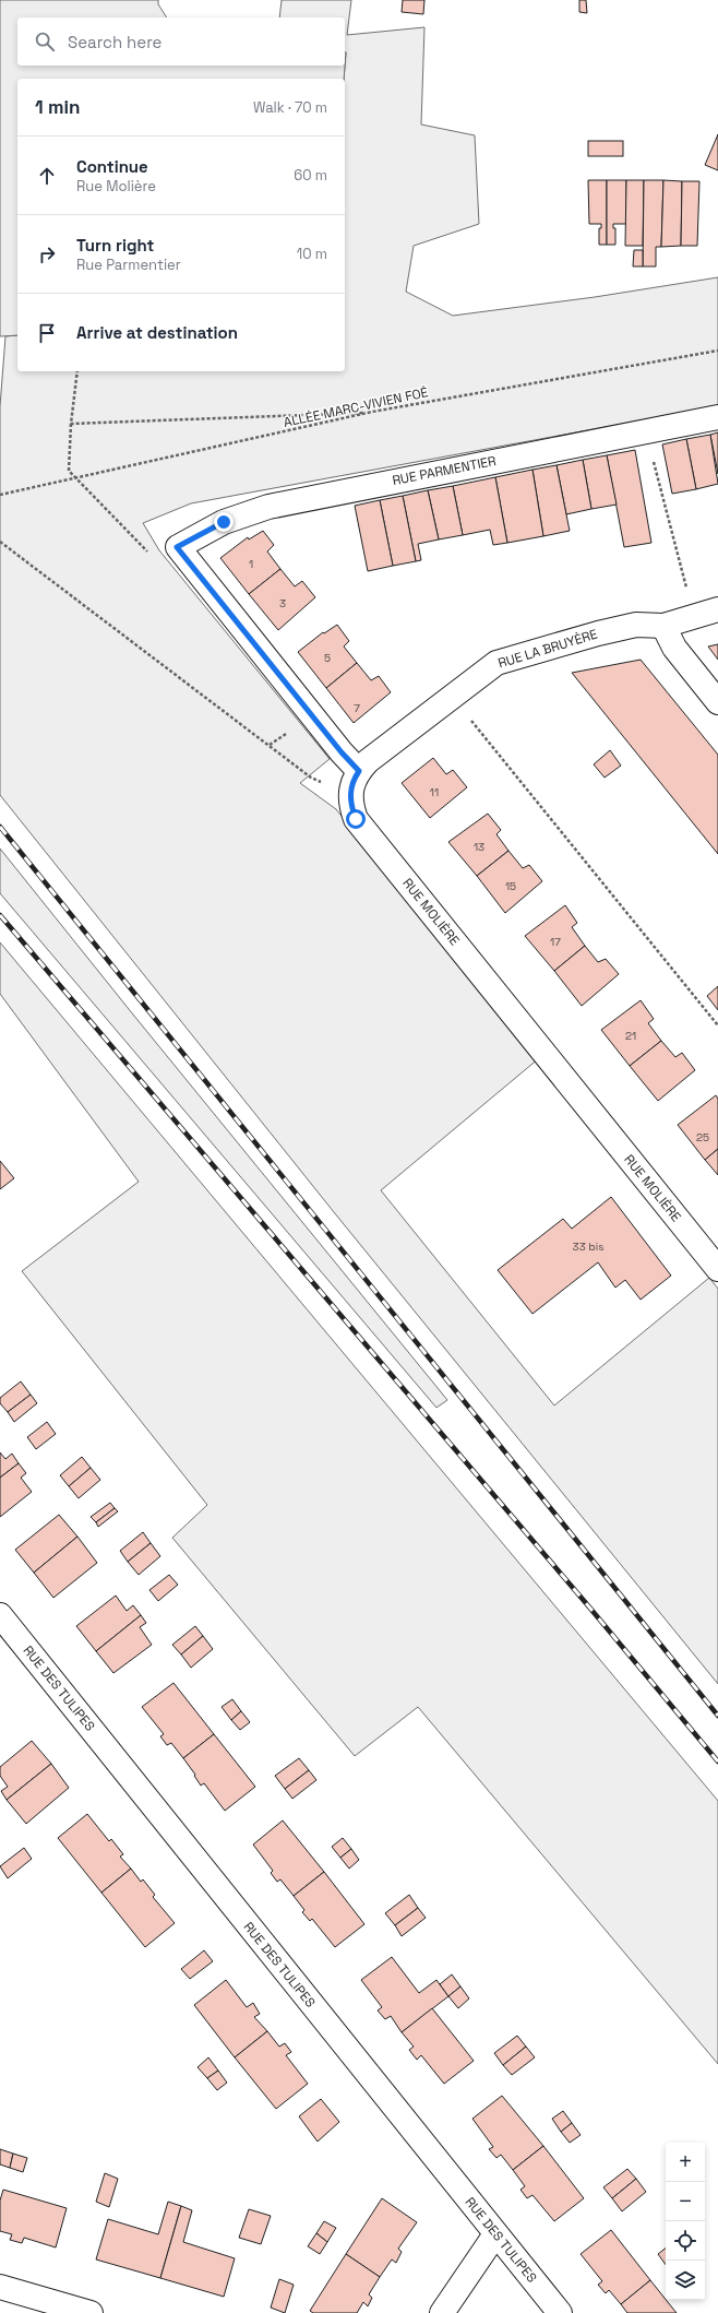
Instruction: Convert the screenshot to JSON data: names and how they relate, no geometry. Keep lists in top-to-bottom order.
{
  "streets": {
    "street": [
      "RUE PARMENTIER",
      "RUE LA BRUYÈRE",
      "RUE MOLIÈRE",
      "RUE DES TULIPES"
    ],
    "path": ["ALLÉE MARC-VIVIEN FOÉ"]
  },
  "crossings": [
    ["RUE PARMENTIER", "RUE LA BRUYÈRE"]
  ],
  "house_numbers": [
    "1",
    "3",
    "5",
    "7",
    "11",
    "13",
    "15",
    "17",
    "21",
    "25",
    "33 bis"
  ],
  "page": {
    "search": "Search here",
    "heading": ["1 min", "Walk · 70 m"],
    "list": [
      ["Continue", "Rue Molière", "60 m"],
      ["Turn right", "Rue Parmentier", "10 m"],
      "Arrive at destination"
    ],
    "map_buttons": ["+", "−"]
  }
}
